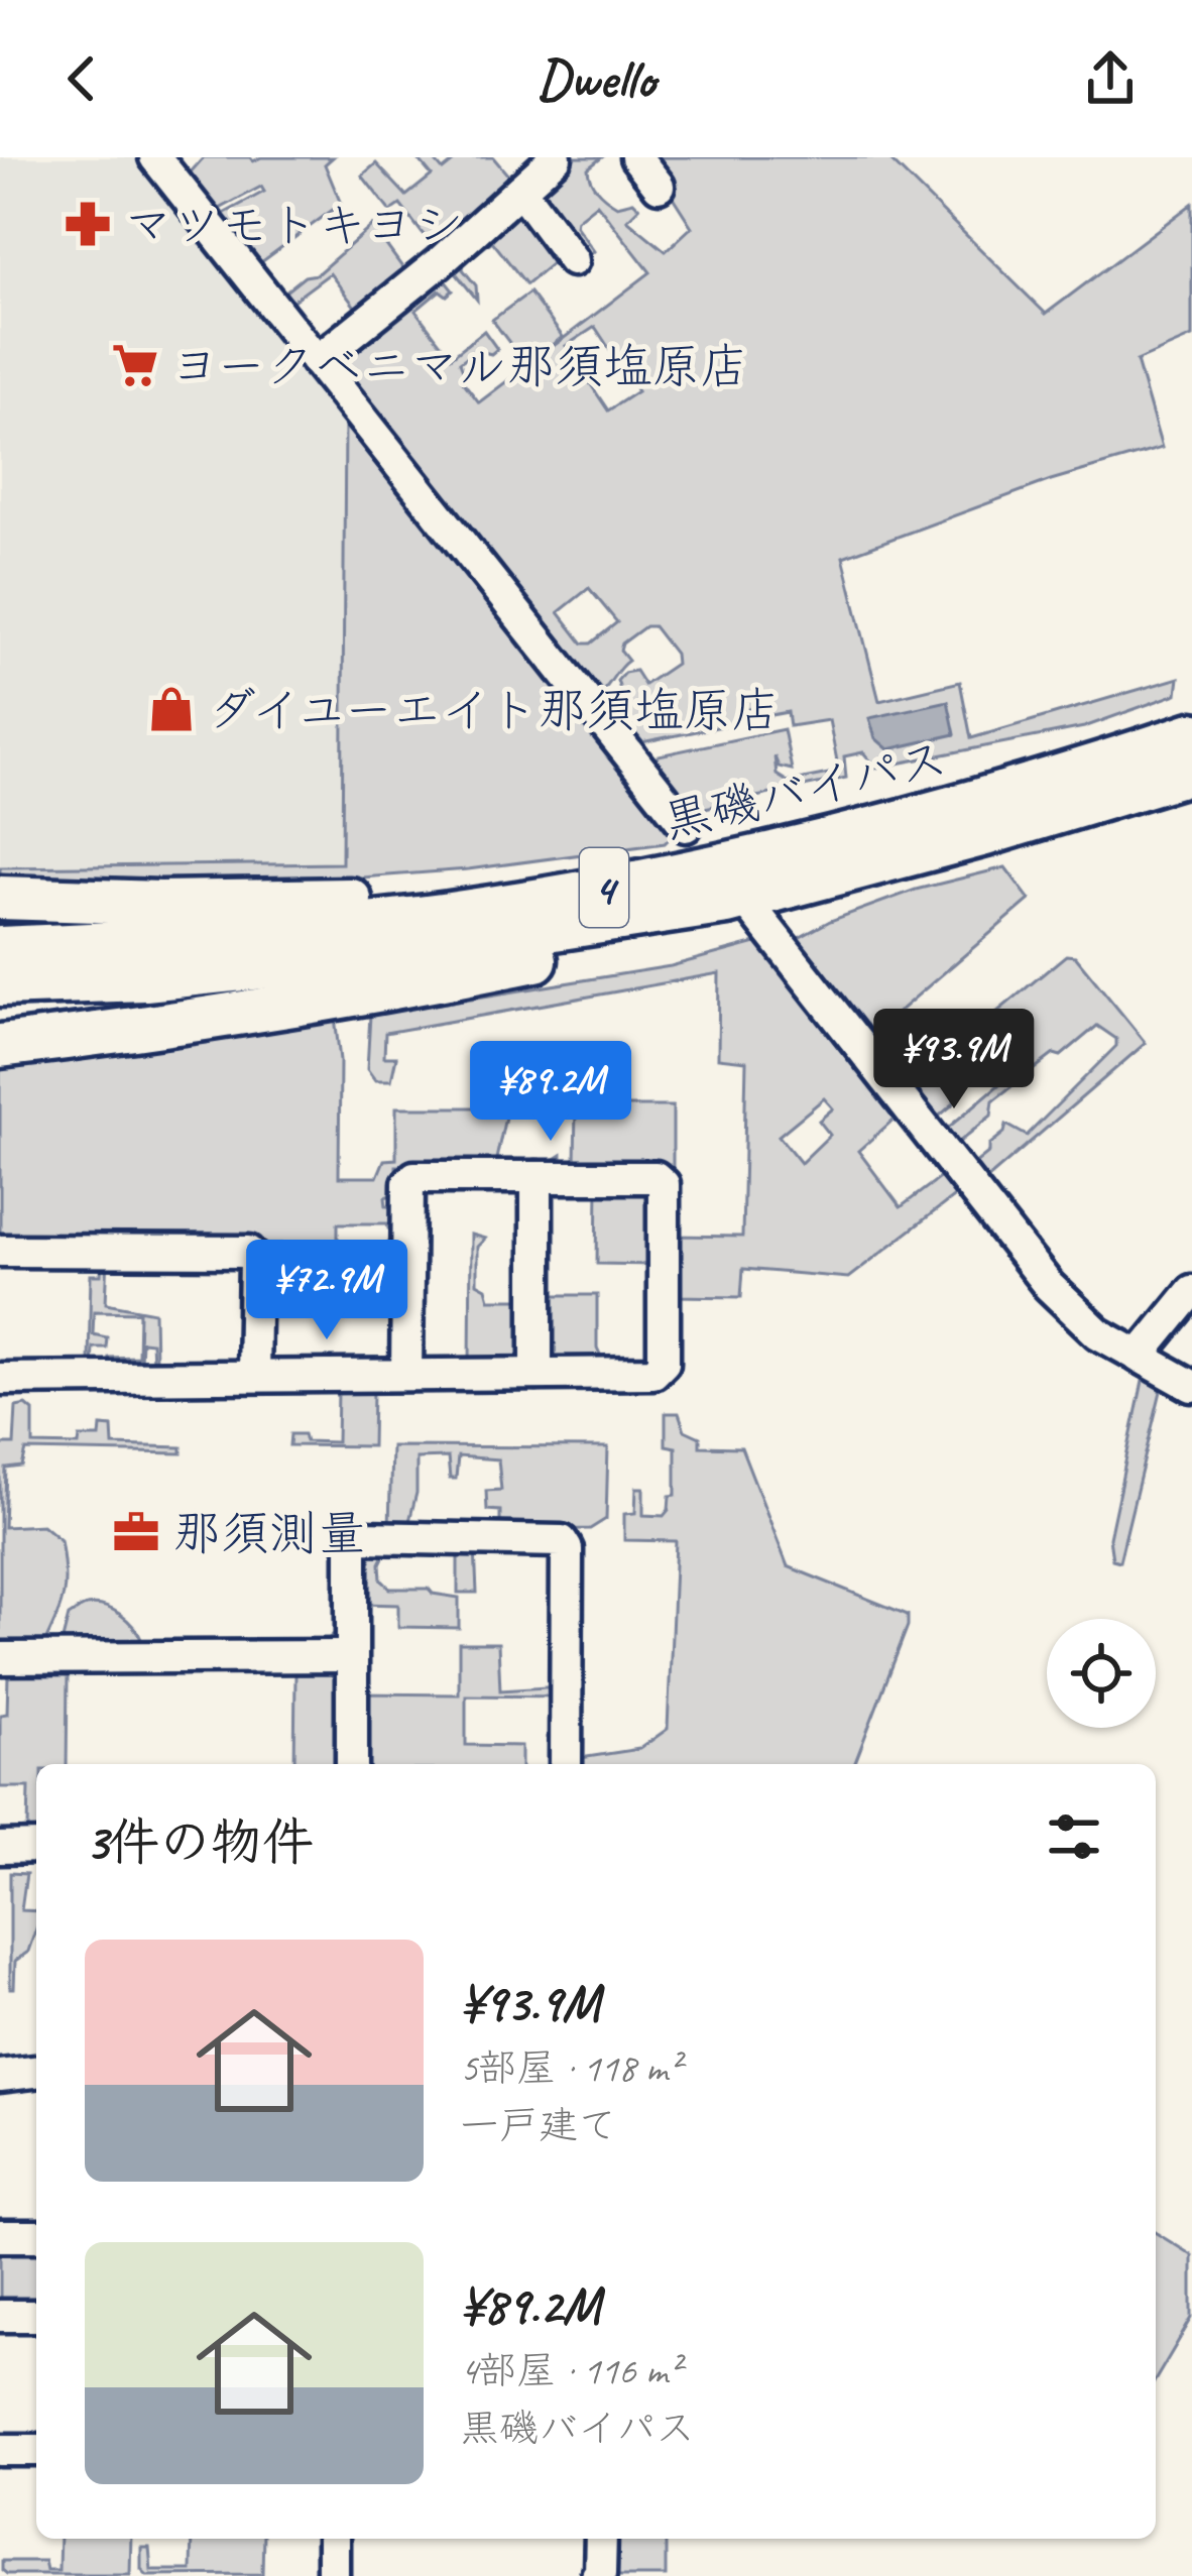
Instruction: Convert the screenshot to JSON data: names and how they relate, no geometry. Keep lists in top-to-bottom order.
{
  "streets": {
    "highway": ["黒磯バイパス", "4"]
  },
  "crossings": [
    ["黒磯バイパス", "4"]
  ],
  "places": {
    "pharmacy": ["マツモトキヨシ"],
    "supermarket": ["ヨークベニマル那須塩原店"],
    "shop": ["ダイユーエイト那須塩原店"],
    "office": ["那須測量"]
  },
  "page": {
    "header": "Dwello",
    "price": ["¥93.9M", "¥89.2M", "¥72.9M"],
    "heading": "3件の物件",
    "list": [
      {
        "name": "¥93.9M",
        "note": "5部屋 · 118 m² · 一戸建て"
      },
      {
        "name": "¥89.2M",
        "note": "4部屋 · 116 m² · 黒磯バイパス"
      }
    ]
  }
}
